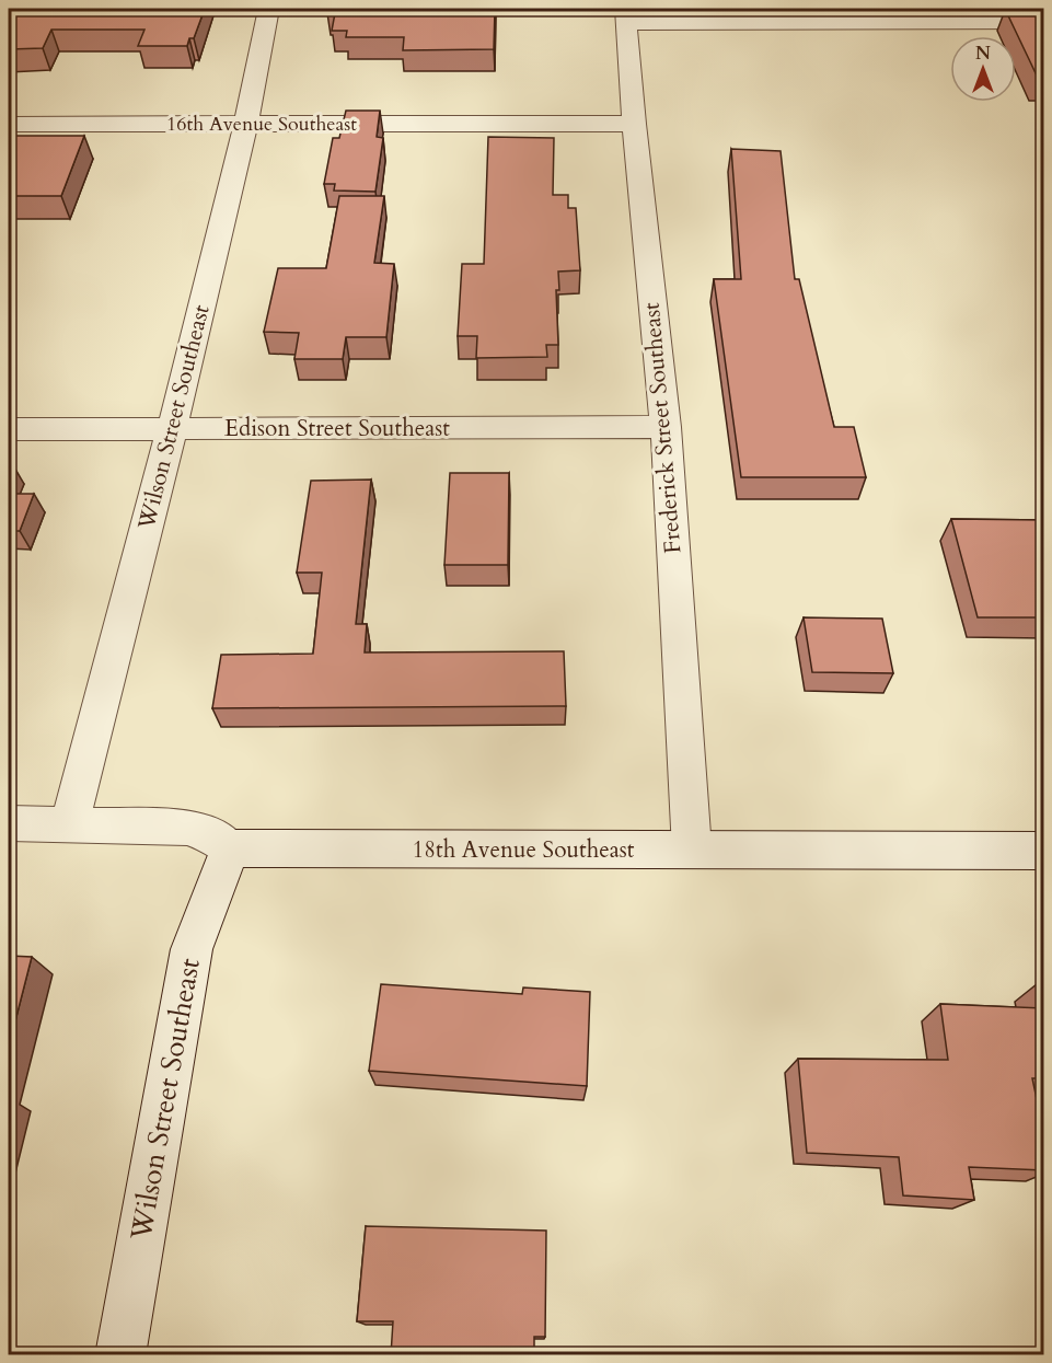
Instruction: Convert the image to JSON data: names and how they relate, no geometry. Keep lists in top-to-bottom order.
{
  "streets": {
    "street": [
      "16th Avenue Southeast",
      "Wilson Street Southeast",
      "Edison Street Southeast",
      "Frederick Street Southeast",
      "18th Avenue Southeast"
    ]
  },
  "crossings": [
    ["16th Avenue Southeast", "Wilson Street Southeast"],
    ["16th Avenue Southeast", "Frederick Street Southeast"],
    ["Wilson Street Southeast", "Edison Street Southeast"],
    ["Wilson Street Southeast", "18th Avenue Southeast"],
    ["Edison Street Southeast", "Frederick Street Southeast"],
    ["Frederick Street Southeast", "18th Avenue Southeast"]
  ],
  "north": "top"
}
